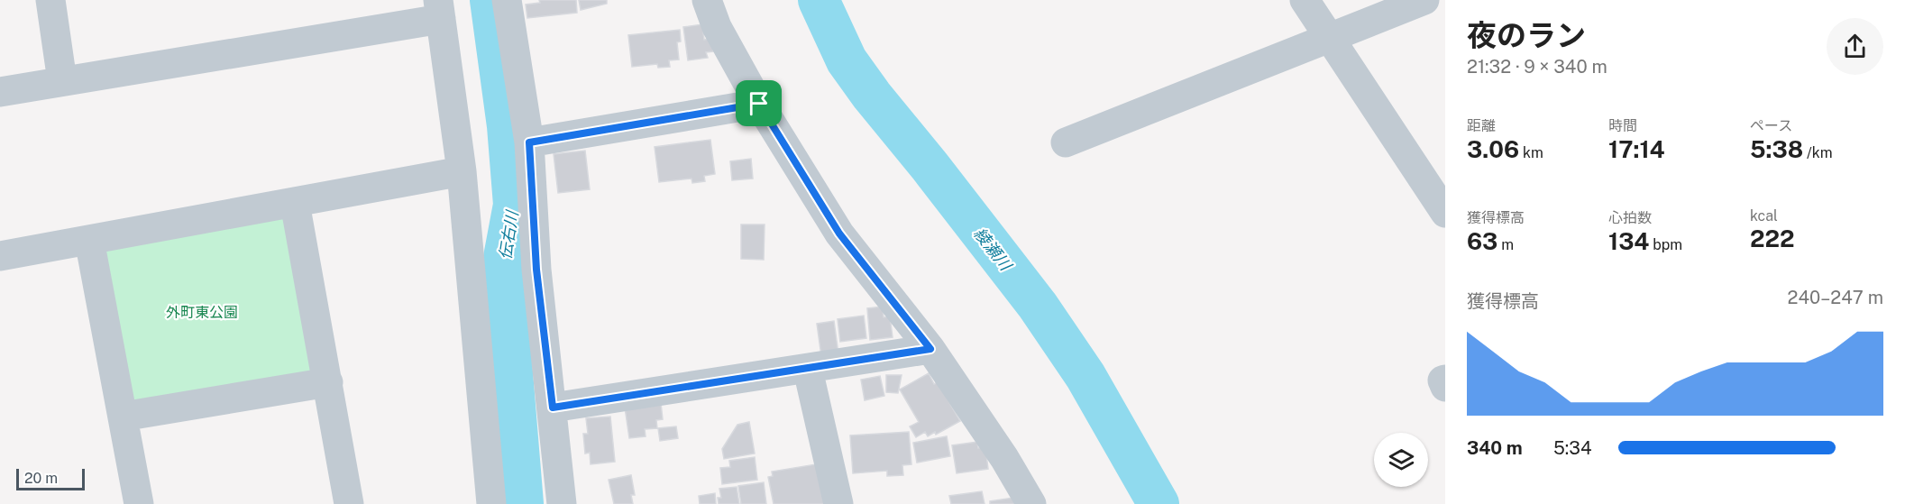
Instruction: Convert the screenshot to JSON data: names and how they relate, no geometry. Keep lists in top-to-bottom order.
{
  "water": ["伝右川", "綾瀬川"],
  "parks": ["外町東公園"],
  "scale_bar": "20 m",
  "page": {
    "heading": ["夜のラン", "21:32 · 9 × 340 m"],
    "stats": [
      ["距離", "3.06 km"],
      ["時間", "17:14"],
      ["ペース", "5:38 /km"],
      ["獲得標高", "63 m"],
      ["心拍数", "134 bpm"],
      ["kcal", "222"]
    ],
    "chart": ["獲得標高", "240–247 m"],
    "list": [
      {
        "name": "340 m",
        "note": "5:34"
      }
    ],
    "scale": "20 m"
  }
}
